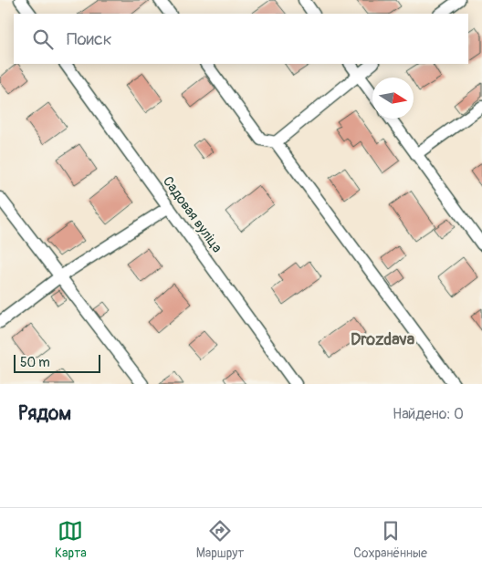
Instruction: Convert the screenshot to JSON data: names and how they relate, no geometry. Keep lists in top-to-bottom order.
{
  "streets": {
    "street": ["Садовая вуліца"]
  },
  "districts": ["Drozdava"],
  "scale_bar": "50 m",
  "north": "right",
  "page": {
    "search": "Поиск",
    "scale": "50 m",
    "heading": ["Рядом", "Найдено: 0"],
    "nav": ["Карта", "Маршрут", "Сохранённые"]
  }
}
